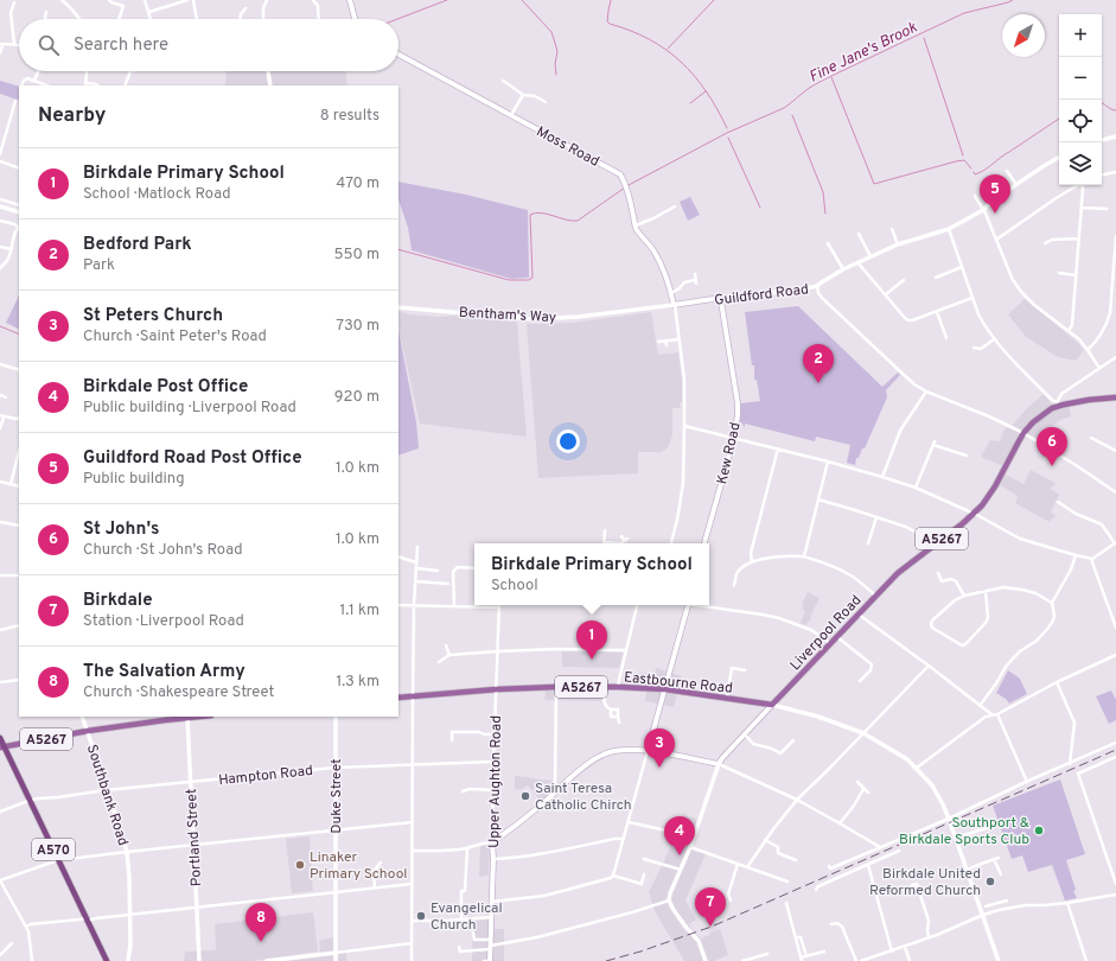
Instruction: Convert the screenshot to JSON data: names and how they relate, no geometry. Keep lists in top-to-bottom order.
{
  "streets": {
    "highway": ["A570"],
    "main road": [
      "Moss Road",
      "Guildford Road",
      "Kew Road",
      "A5267",
      "Liverpool Road",
      "Eastbourne Road",
      "Upper Aughton Road"
    ],
    "street": [
      "Bentham's Way",
      "Hampton Road",
      "Southbank Road",
      "Duke Street",
      "Portland Street"
    ]
  },
  "crossings": [
    ["Moss Road", "Guildford Road"],
    ["Moss Road", "Bentham's Way"],
    ["Guildford Road", "Bentham's Way"],
    ["Guildford Road", "Kew Road"],
    ["A5267", "Eastbourne Road"],
    ["A5267", "Upper Aughton Road"],
    ["A5267", "Southbank Road"],
    ["A5267", "Portland Street"],
    ["A5267", "A570"],
    ["Liverpool Road", "Eastbourne Road"],
    ["Eastbourne Road", "Upper Aughton Road"],
    ["Hampton Road", "Upper Aughton Road"],
    ["Hampton Road", "Southbank Road"],
    ["Hampton Road", "Duke Street"],
    ["Hampton Road", "Portland Street"],
    ["Hampton Road", "A570"]
  ],
  "water": ["Fine Jane's Brook"],
  "places": [
    "Saint Teresa Catholic Chirch",
    "Southport & Birkdale Sports Club",
    "Linaker Primary School",
    "Birkdale United Reformed Church",
    "Evangelical Church"
  ],
  "north": "bottom left",
  "page": {
    "map_buttons": ["+", "−"],
    "search": "Search here",
    "heading": ["Nearby", "8 results"],
    "list": [
      {
        "mark": "1",
        "name": "Birkdale Primary School",
        "note": "School · Matlock Road",
        "value": "470 m"
      },
      {
        "mark": "2",
        "name": "Bedford Park",
        "note": "Park",
        "value": "550 m"
      },
      {
        "mark": "3",
        "name": "St Peters Church",
        "note": "Church · Saint Peter's Road",
        "value": "730 m"
      },
      {
        "mark": "4",
        "name": "Birkdale Post Office",
        "note": "Public building · Liverpool Road",
        "value": "920 m"
      },
      {
        "mark": "5",
        "name": "Guildford Road Post Office",
        "note": "Public building",
        "value": "1.0 km"
      },
      {
        "mark": "6",
        "name": "St John's",
        "note": "Church · St John's Road",
        "value": "1.0 km"
      },
      {
        "mark": "7",
        "name": "Birkdale",
        "note": "Station · Liverpool Road",
        "value": "1.1 km"
      },
      {
        "mark": "8",
        "name": "The Salvation Army",
        "note": "Church · Shakespeare Street",
        "value": "1.3 km"
      }
    ],
    "pins": [
      "5",
      "2",
      "6",
      "1",
      "3",
      "4",
      "7",
      "8"
    ],
    "popup": ["Birkdale Primary School", "School"]
  }
}
